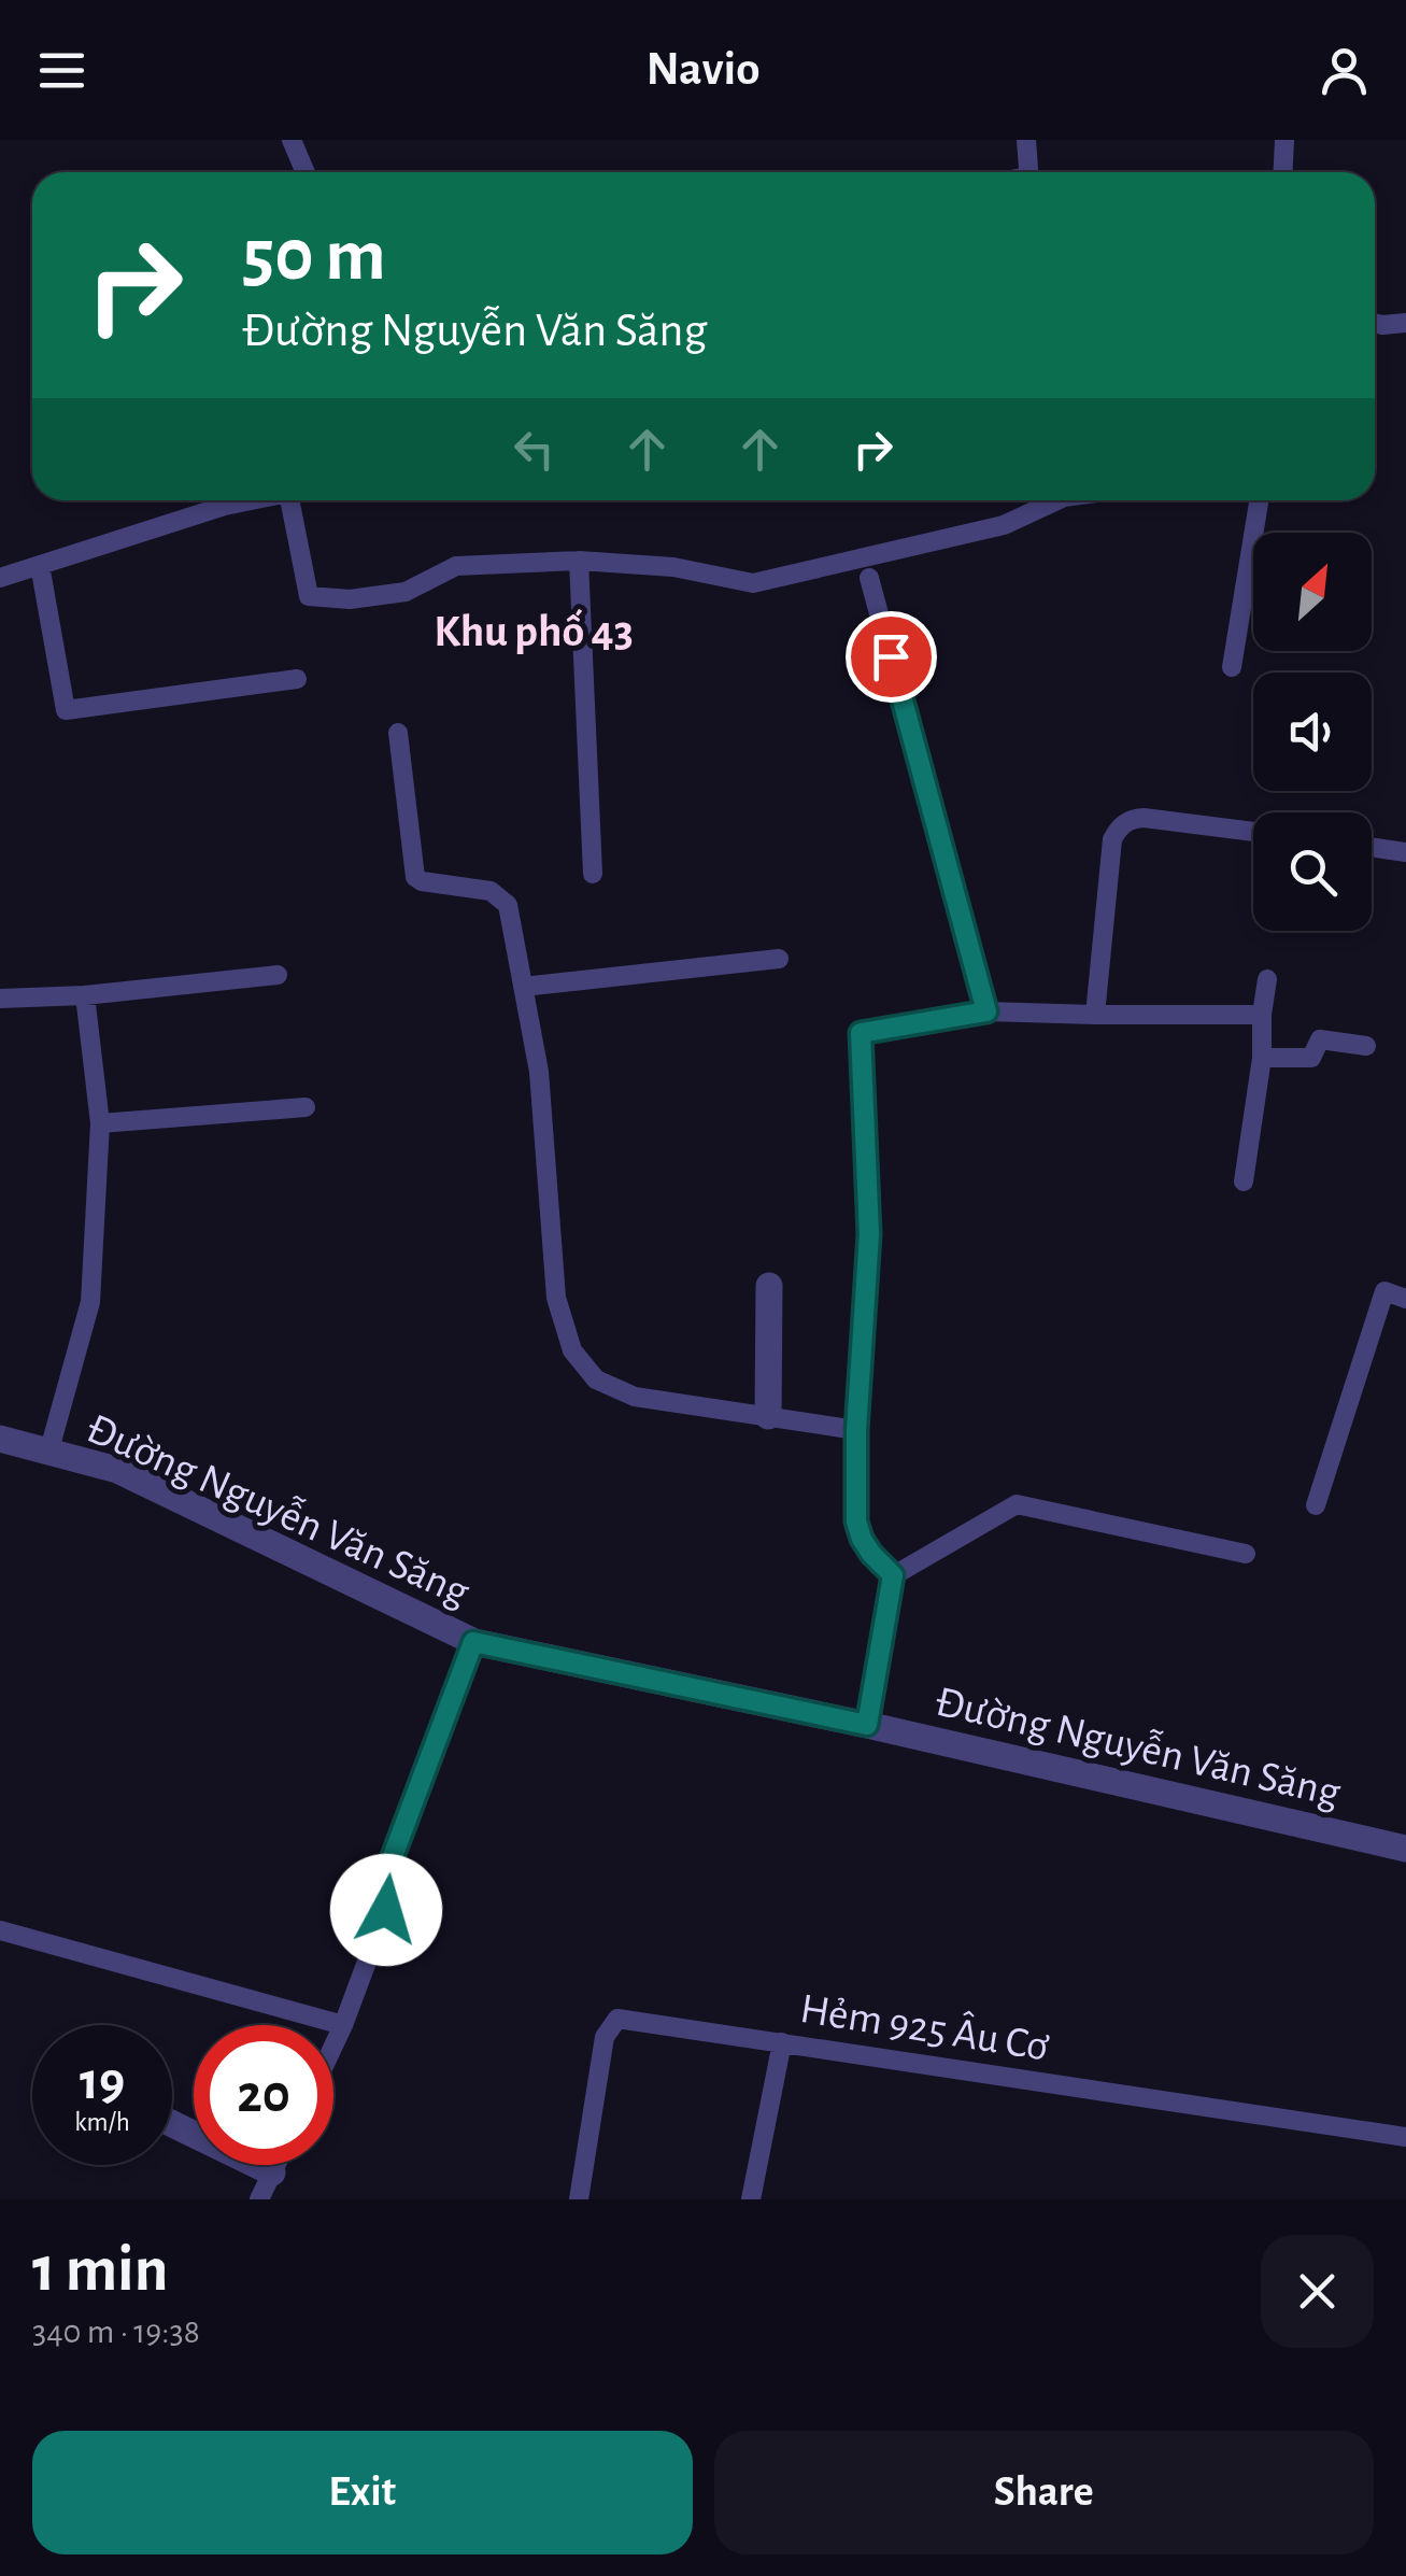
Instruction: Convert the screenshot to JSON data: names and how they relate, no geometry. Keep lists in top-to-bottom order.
{
  "streets": {
    "street": ["Đường Nguyễn Văn Săng"],
    "lane": ["Hẻm 925 Âu Cơ"]
  },
  "districts": ["Khu phố 43"],
  "north": "top right",
  "page": {
    "header": "Navio",
    "turn": ["50 m", "Đường Nguyễn Văn Săng"],
    "speed": "19 km/h",
    "limit": "20",
    "heading": ["1 min", "340 m · 19:38"],
    "buttons": ["Exit", "Share"]
  }
}
